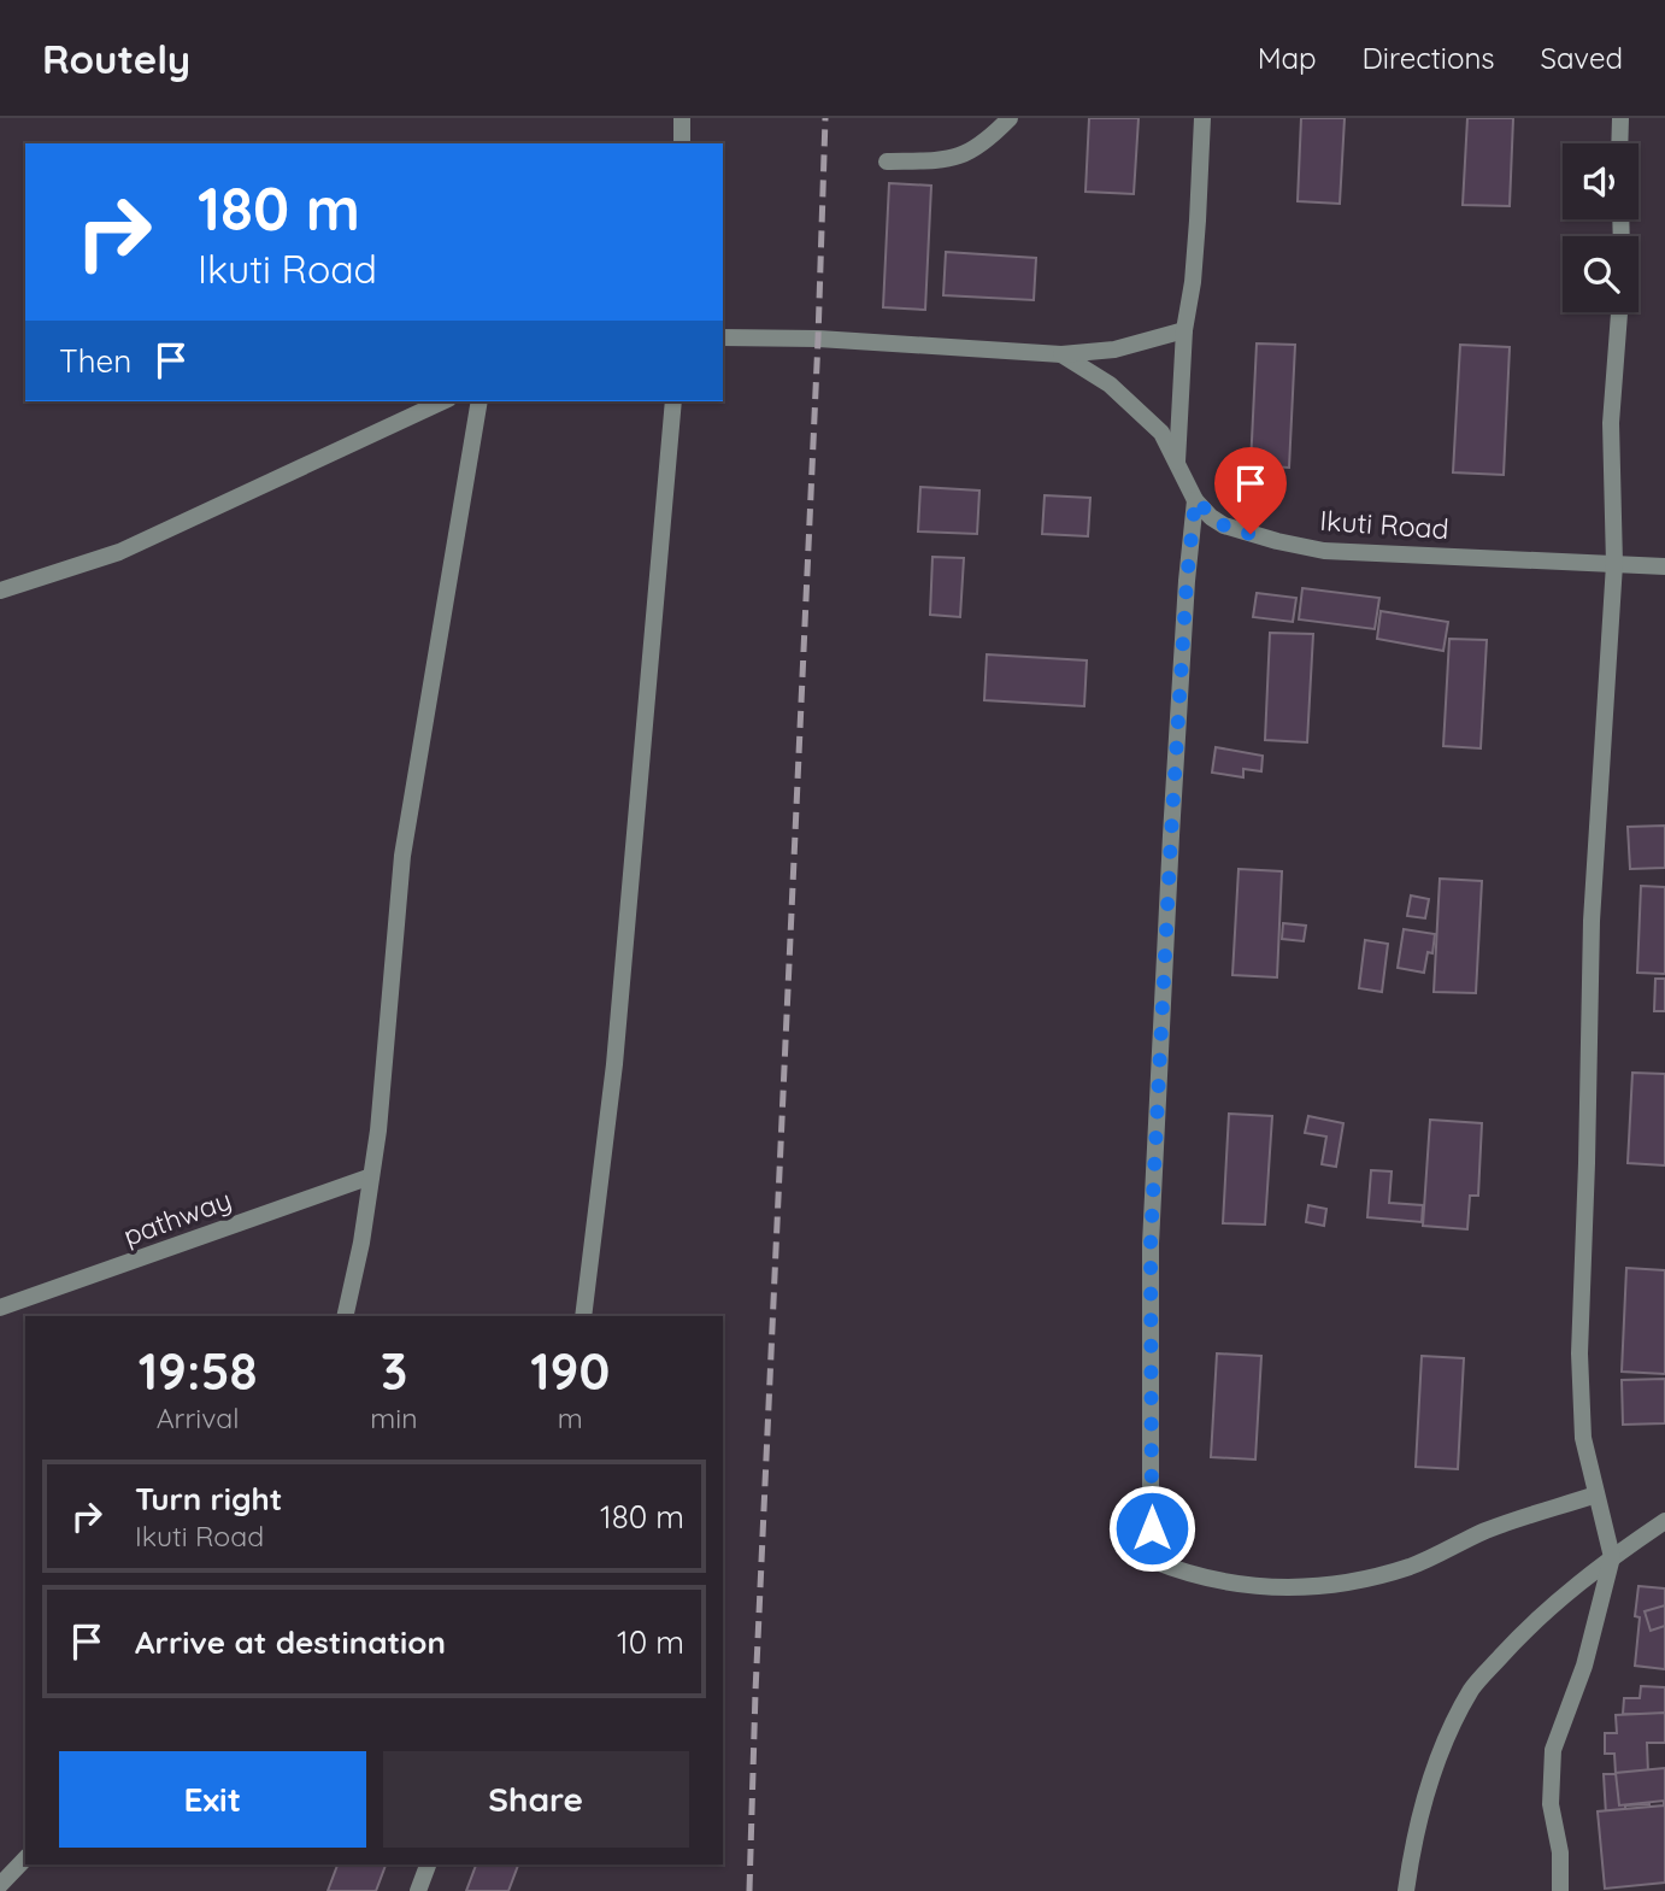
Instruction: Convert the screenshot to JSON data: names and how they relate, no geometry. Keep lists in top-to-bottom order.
{
  "streets": {
    "street": ["Ikuti Road", "pathway"]
  },
  "page": {
    "header": "Routely",
    "nav": ["Map", "Directions", "Saved"],
    "turn": ["180 m", "Ikuti Road"],
    "then": "Then",
    "eta": [
      "19:58",
      "Arrival",
      "3",
      "min",
      "190",
      "m"
    ],
    "list": [
      {
        "name": "Turn right",
        "note": "Ikuti Road",
        "value": "180 m"
      },
      {
        "name": "Arrive at destination",
        "value": "10 m"
      }
    ],
    "buttons": ["Exit", "Share"]
  }
}
